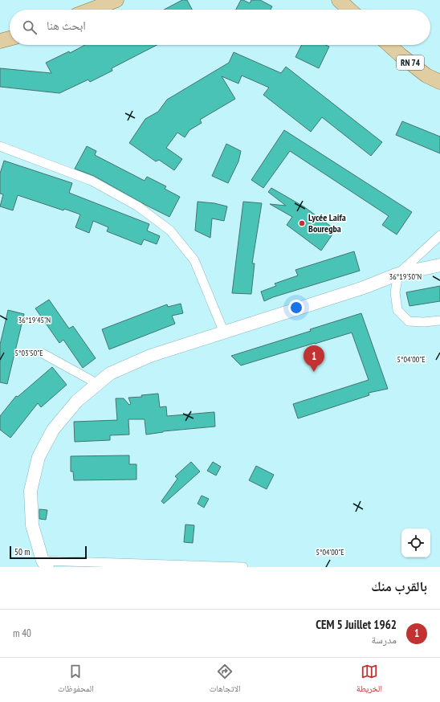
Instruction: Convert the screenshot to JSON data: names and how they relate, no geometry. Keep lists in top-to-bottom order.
{
  "streets": {
    "main road": ["RN 74"]
  },
  "places": ["Lycée Laifa Bouregba"],
  "scale_bar": "50 m",
  "page": {
    "search": "ابحث هنا",
    "pins": "1",
    "scale": "50 m",
    "heading": "بالقرب منك",
    "list": [
      {
        "mark": "1",
        "name": "CEM 5 Juillet 1962",
        "note": "مدرسة",
        "value": "40 m"
      }
    ],
    "nav": ["الخريطة", "الاتجاهات", "المحفوظات"]
  },
  "coordinates": [
    "36°19'50\"N",
    "36°19'45\"N",
    "5°03'50\"E",
    "5°04'00\"E"
  ]
}
